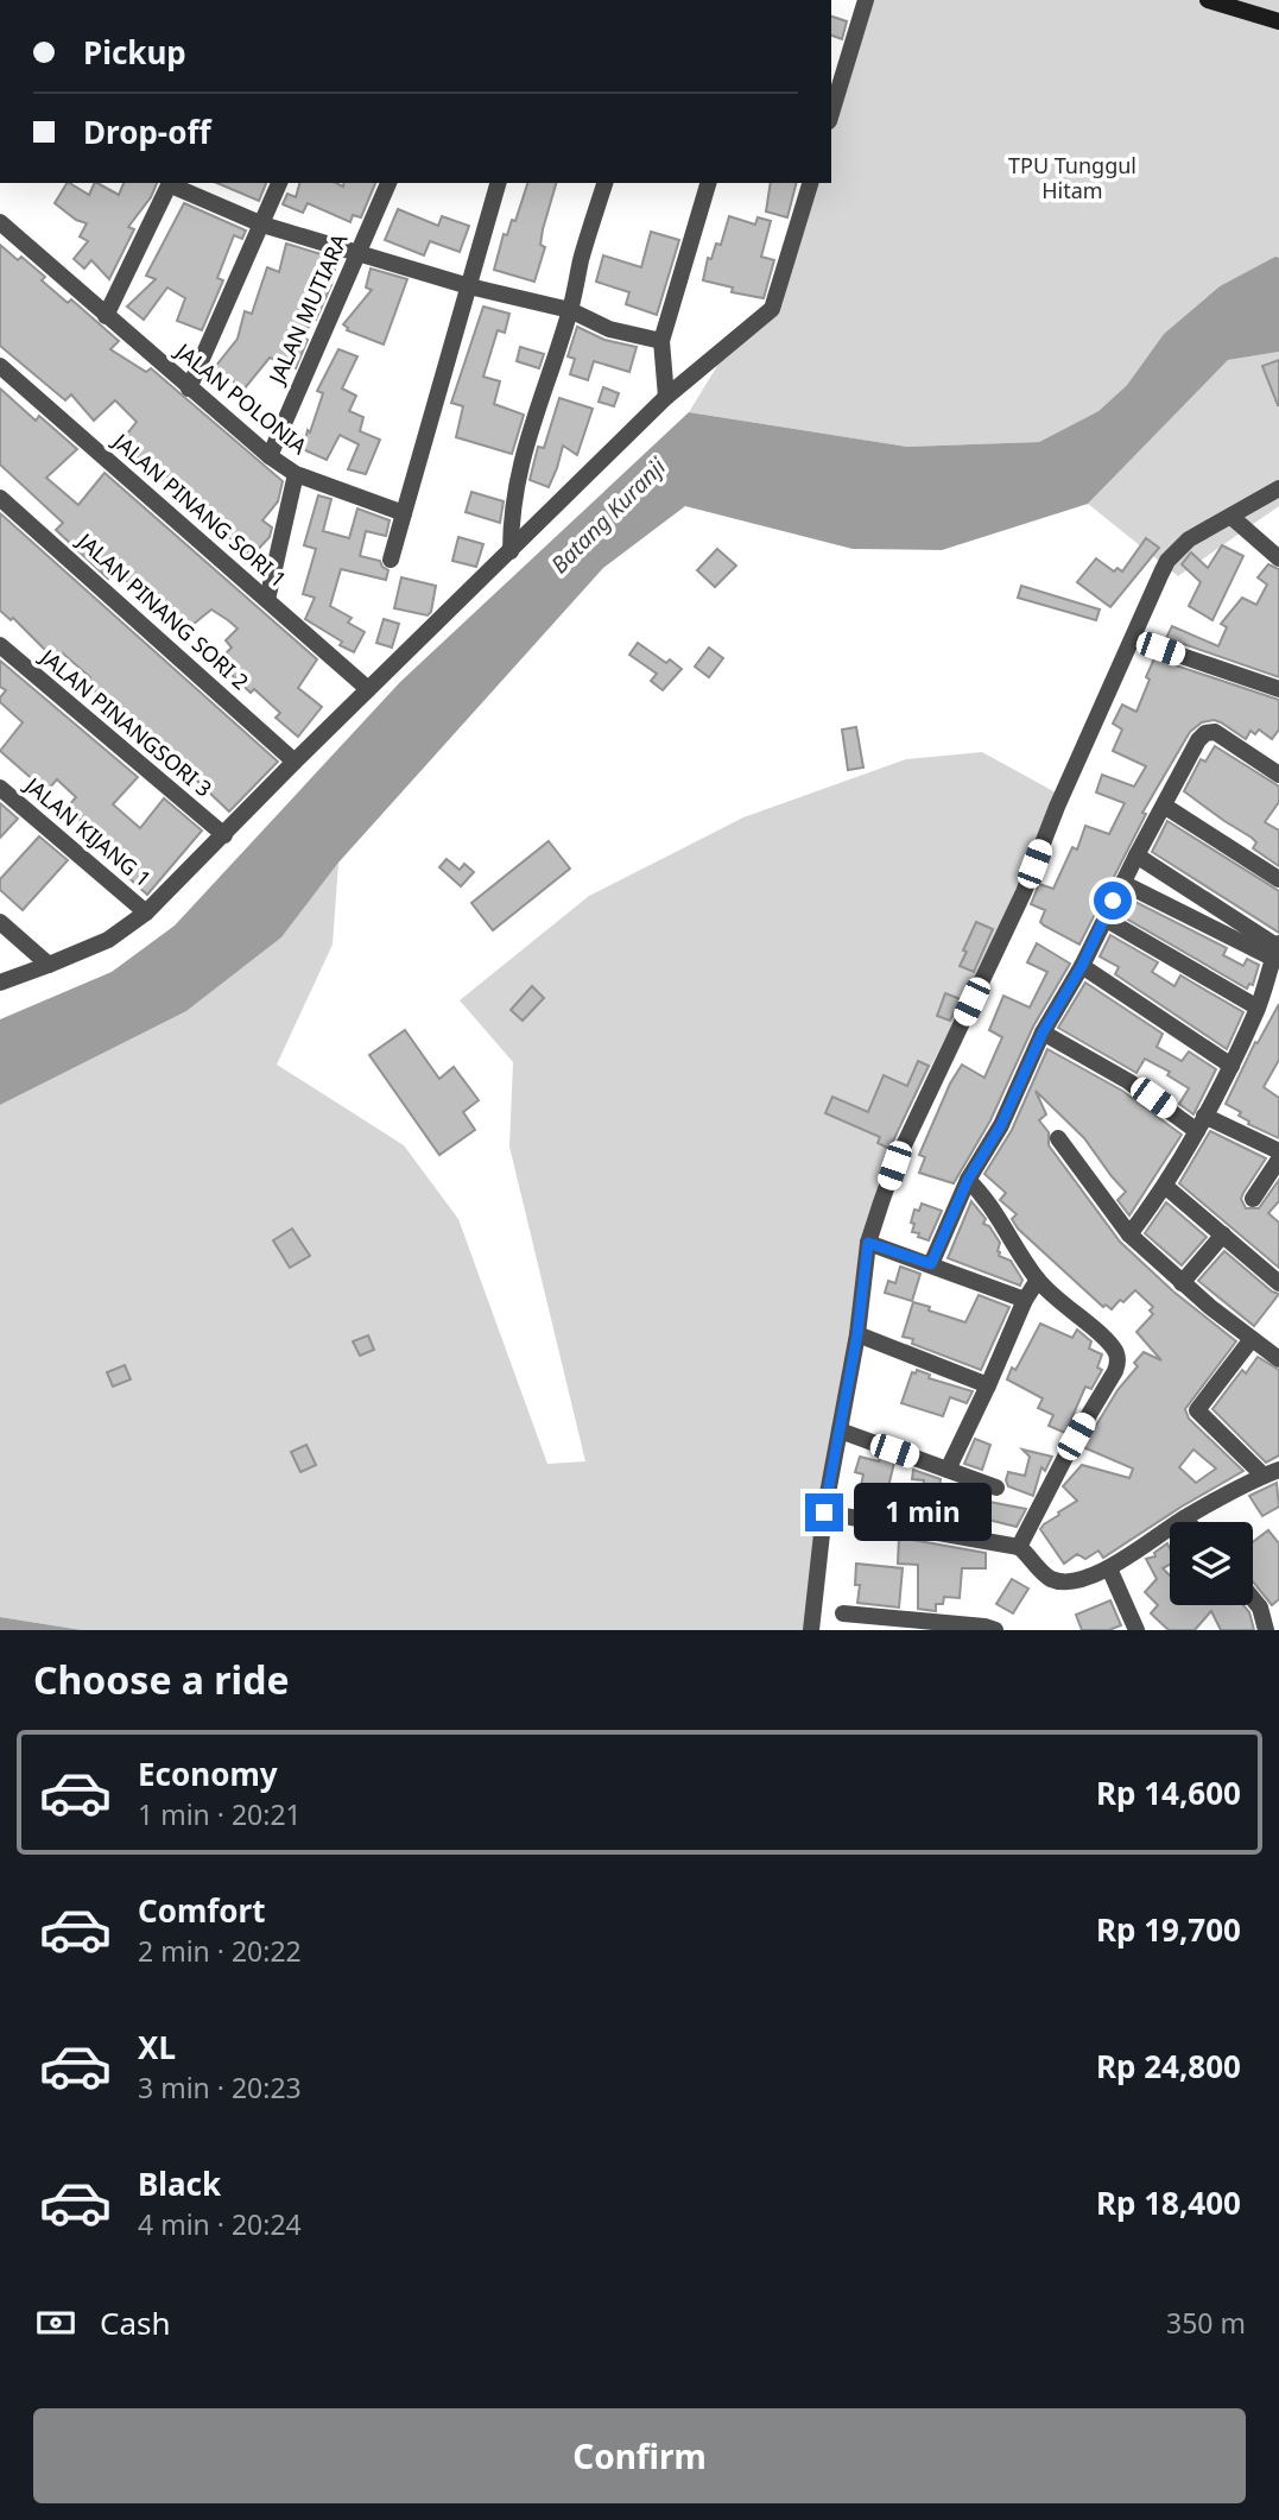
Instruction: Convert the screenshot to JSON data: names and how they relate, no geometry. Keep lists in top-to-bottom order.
{
  "streets": {
    "street": [
      "JALAN MUTIARA",
      "JALAN POLONIA",
      "JALAN PINANG SORI 1",
      "JALAN PINANG SORI 2",
      "JALAN PINANGSORI 3",
      "JALAN KIJANG 1"
    ]
  },
  "crossings": [
    ["JALAN MUTIARA", "JALAN POLONIA"]
  ],
  "water": ["Batang Kuranji"],
  "parks": ["TPU Tunggul Hitam"],
  "page": {
    "banner": ["Pickup", "Drop-off"],
    "bubble": "1 min",
    "heading": "Choose a ride",
    "list": [
      {
        "name": "Economy",
        "note": "1 min · 20:21",
        "value": "Rp 14,600"
      },
      {
        "name": "Comfort",
        "note": "2 min · 20:22",
        "value": "Rp 19,700"
      },
      {
        "name": "XL",
        "note": "3 min · 20:23",
        "value": "Rp 24,800"
      },
      {
        "name": "Black",
        "note": "4 min · 20:24",
        "value": "Rp 18,400"
      }
    ],
    "pay": ["Cash", "350 m"],
    "buttons": "Confirm"
  }
}
